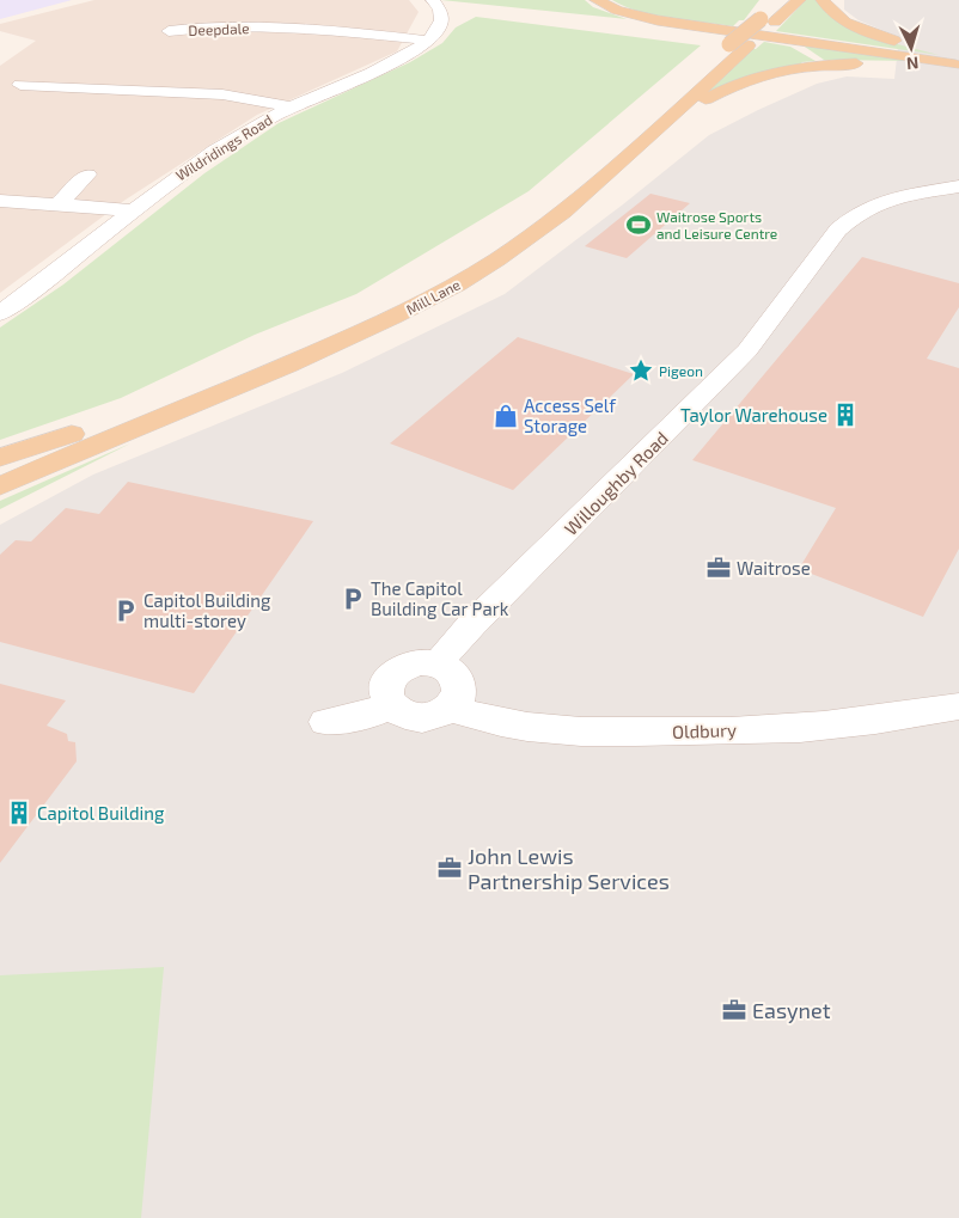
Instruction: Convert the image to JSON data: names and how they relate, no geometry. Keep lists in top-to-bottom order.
{
  "streets": {
    "main road": ["Mill Lane"],
    "street": [
      "Deepdale",
      "Wildridings Road",
      "Willoughby Road",
      "Oldbury"
    ]
  },
  "crossings": [
    ["Deepdale", "Wildridings Road"],
    ["Willoughby Road", "Oldbury"]
  ],
  "places": {
    "sports": ["Waitrose Sports and Leisure Centre"],
    "place": ["Pigeon"],
    "building": ["Taylor Warehouse", "Capitol Building"],
    "shop": ["Access Self Storage"],
    "office": ["Waitrose", "John Lewis Partnership Services", "Easynet"],
    "parking": ["The Capitol Building Car Park", "Capitol Building multi-storey"]
  },
  "north": "bottom"
}
